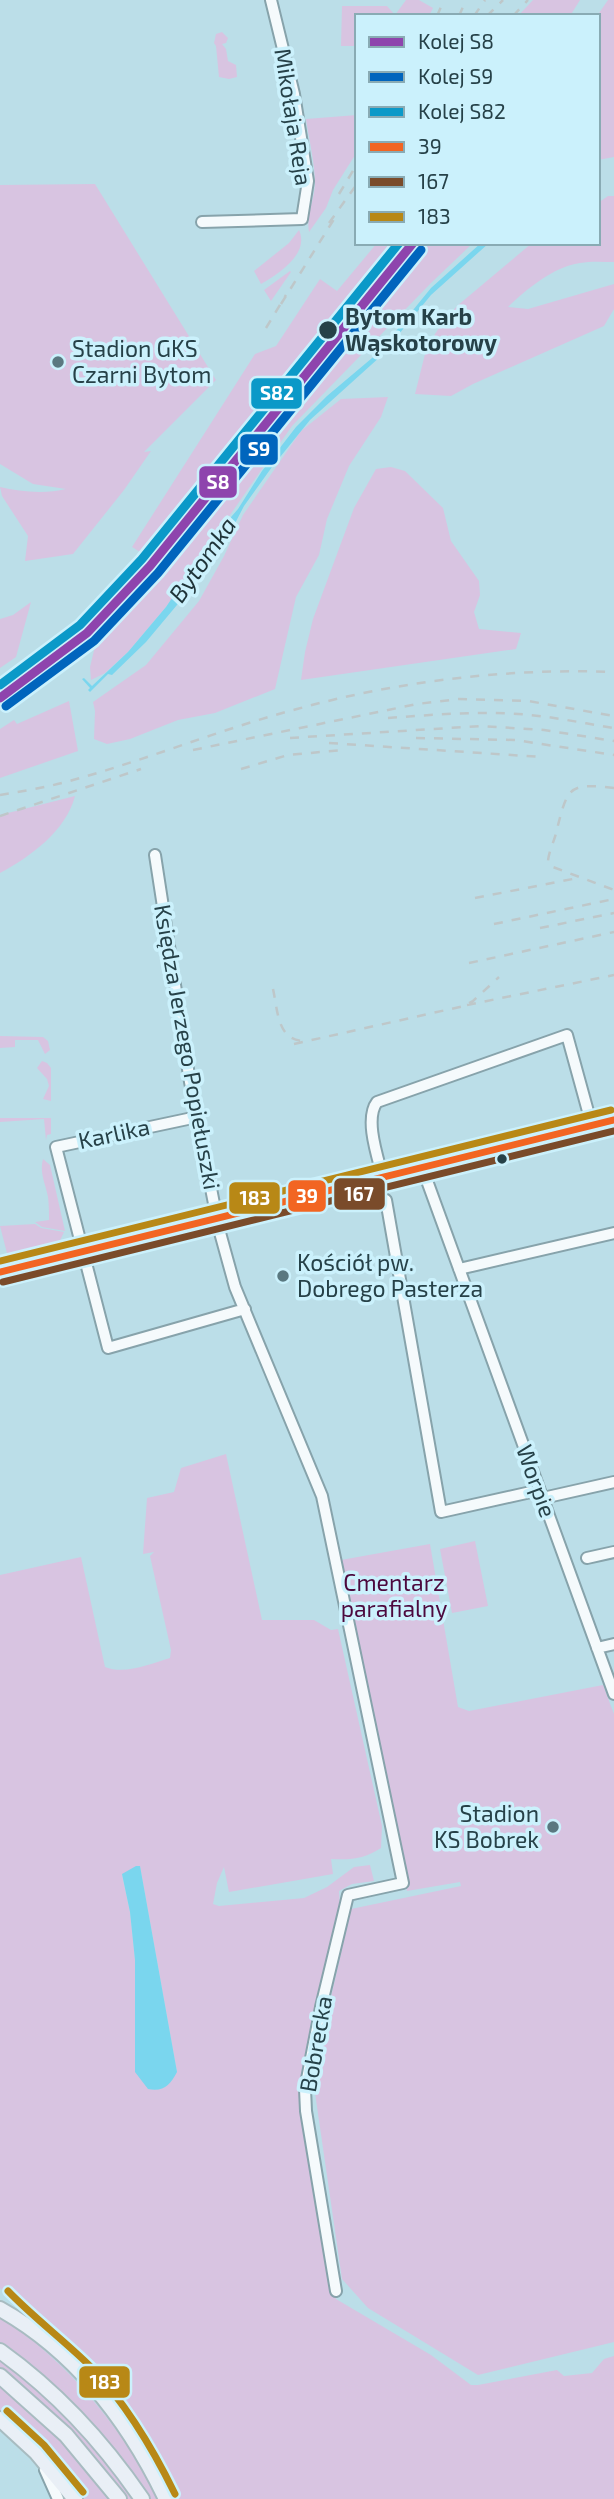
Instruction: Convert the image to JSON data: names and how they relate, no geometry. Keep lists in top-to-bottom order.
{
  "streets": {
    "street": [
      "Mikołaja Reja",
      "Księdza Jerzego Popiełuszki",
      "Karlika",
      "Worpie",
      "Bobrecka"
    ]
  },
  "crossings": [
    ["Księdza Jerzego Popiełuszki", "Karlika"],
    ["Księdza Jerzego Popiełuszki", "Bobrecka"]
  ],
  "water": ["Bytomka"],
  "parks": ["Cmentarz parafialny"],
  "places": [
    "Bytom Karb Wąskotorowy",
    "Stadion GKS Czarni Bytom",
    "Kościół pw. Dobrego Pasterza",
    "Stadion KS Bobrek"
  ],
  "lines": [
    "rail line S8",
    "rail line S82",
    "rail line S9",
    "transit line 183",
    "transit line 39",
    "transit line 167"
  ],
  "legend": [
    "Kolej S8",
    "Kolej S9",
    "Kolej S82",
    "39",
    "167",
    "183"
  ]
}
